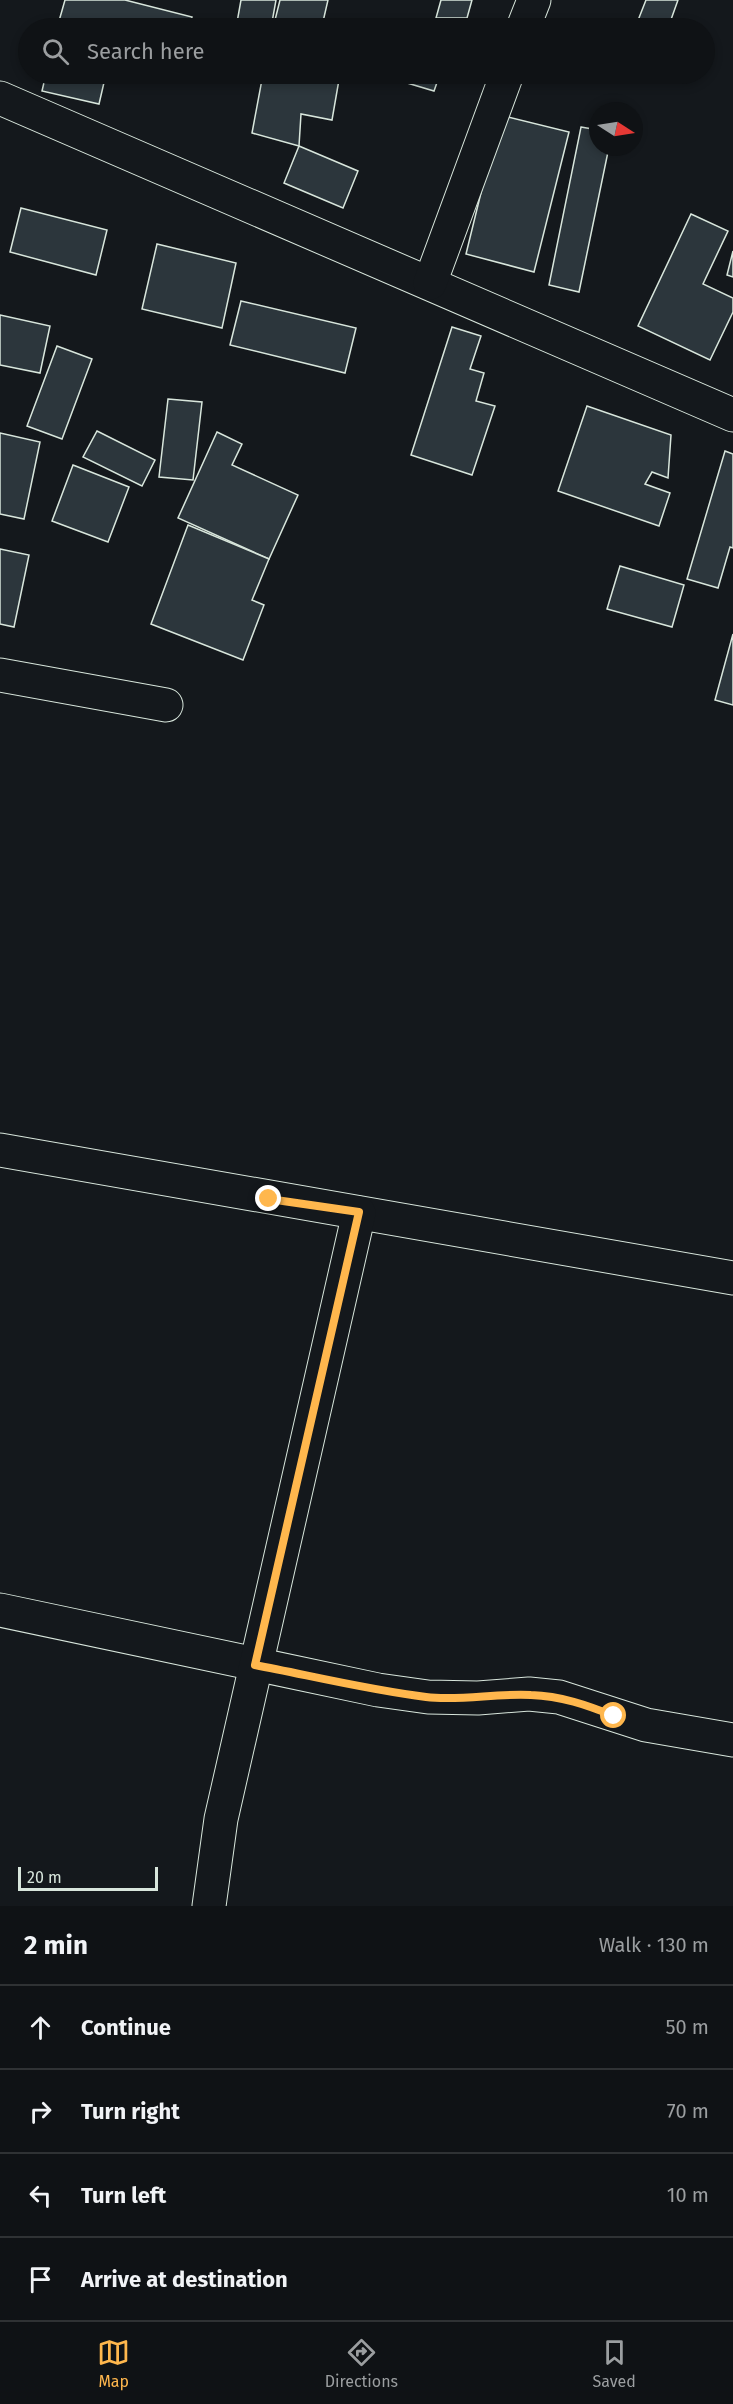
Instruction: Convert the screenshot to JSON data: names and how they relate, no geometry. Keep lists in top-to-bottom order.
{
  "scale_bar": "20 m",
  "north": "right",
  "page": {
    "search": "Search here",
    "scale": "20 m",
    "heading": ["2 min", "Walk · 130 m"],
    "list": [
      ["Continue", "50 m"],
      ["Turn right", "70 m"],
      ["Turn left", "10 m"],
      "Arrive at destination"
    ],
    "nav": ["Map", "Directions", "Saved"]
  }
}
